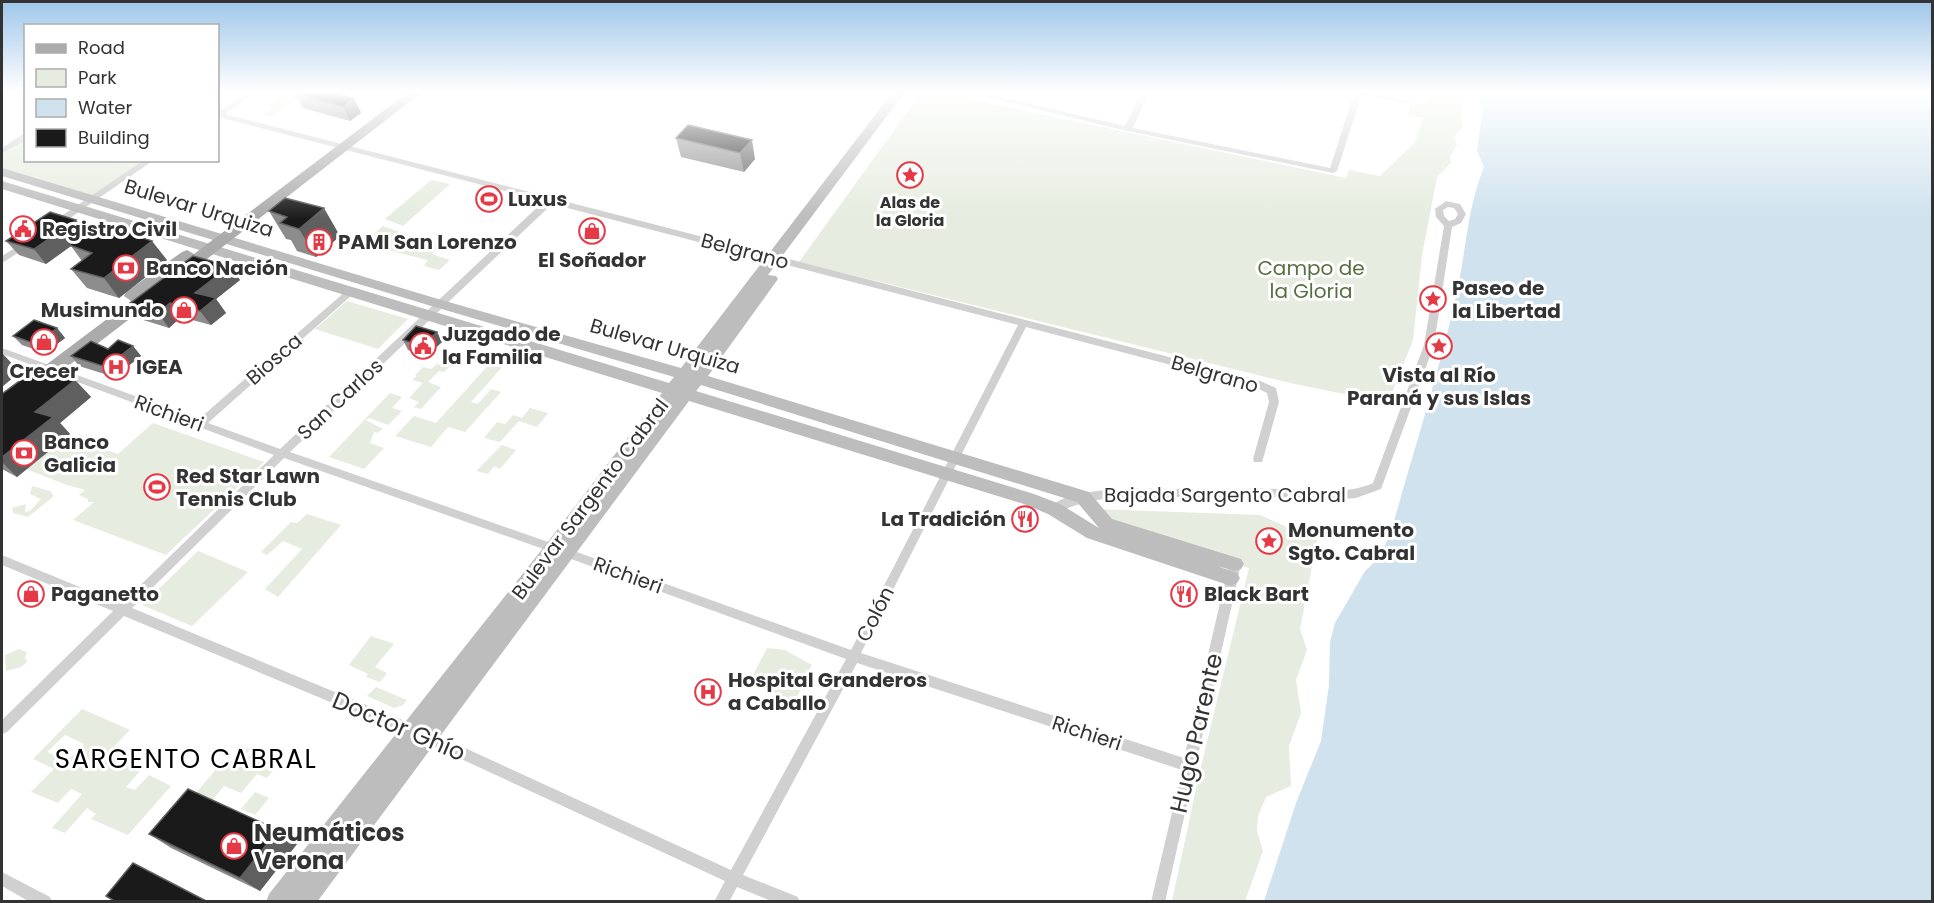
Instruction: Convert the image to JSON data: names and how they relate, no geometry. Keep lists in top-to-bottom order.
{
  "streets": {
    "main road": ["Bulevar Urquiza", "Bulevar Sargento Cabral"],
    "street": [
      "Belgrano",
      "Biosca",
      "San Carlos",
      "Richieri",
      "Bajada Sargento Cabral",
      "Colón",
      "Doctor Ghío",
      "Hugo Parente"
    ]
  },
  "crossings": [
    ["Bulevar Urquiza", "Biosca"],
    ["Bulevar Urquiza", "San Carlos"],
    ["Bulevar Urquiza", "Bajada Sargento Cabral"],
    ["Bulevar Urquiza", "Bulevar Sargento Cabral"],
    ["Bulevar Urquiza", "Colón"],
    ["Bulevar Urquiza", "Hugo Parente"],
    ["Belgrano", "San Carlos"],
    ["Belgrano", "Bulevar Sargento Cabral"],
    ["Belgrano", "Colón"],
    ["Biosca", "Richieri"],
    ["San Carlos", "Richieri"],
    ["San Carlos", "Doctor Ghío"],
    ["Richieri", "Bulevar Sargento Cabral"],
    ["Richieri", "Colón"],
    ["Richieri", "Hugo Parente"],
    ["Bulevar Sargento Cabral", "Doctor Ghío"],
    ["Colón", "Doctor Ghío"]
  ],
  "districts": ["SARGENTO CABRAL"],
  "parks": ["Campo de la Gloria"],
  "places": {
    "place": [
      "Alas de la Gloria",
      "Paseo de la Libertad",
      "Vista al Río Paraná y sus Islas",
      "Monumento Sgto. Cabral"
    ],
    "sports": ["Luxus", "Red Star Lawn Tennis Club"],
    "public building": ["Registro Civil", "Juzgado de la Familia"],
    "shop": [
      "El Soñador",
      "Musimundo",
      "Crecer",
      "Paganetto",
      "Neumáticos Verona"
    ],
    "building": ["PAMI San Lorenzo"],
    "bank": ["Banco Nación", "Banco Galicia"],
    "hospital": ["IGEA", "Hospital Granderos a Caballo"],
    "restaurant": ["La Tradición", "Black Bart"]
  },
  "legend": [
    "Road",
    "Park",
    "Water",
    "Building"
  ]
}
